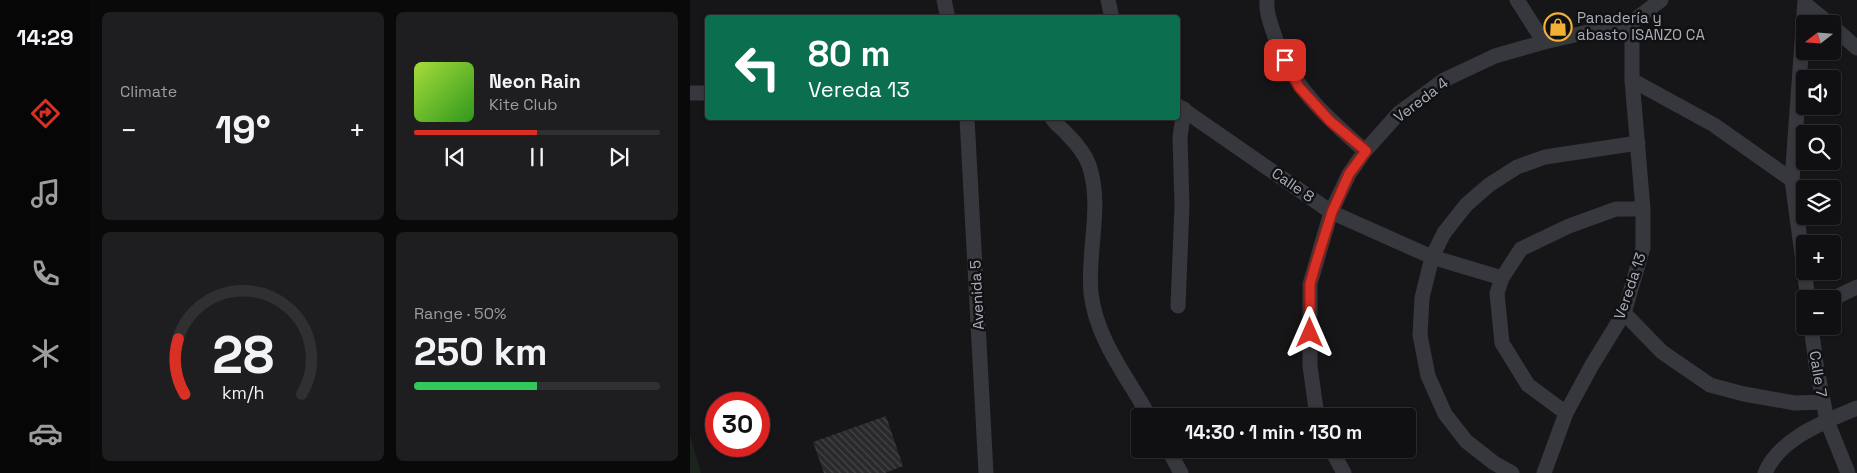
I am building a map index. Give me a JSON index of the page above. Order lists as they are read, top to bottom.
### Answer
{
  "streets": {
    "street": [
      "Vereda 4",
      "Calle 8",
      "Vereda 13",
      "Avenida 5",
      "Calle 7"
    ]
  },
  "crossings": [
    ["Vereda 4", "Calle 8"],
    ["Vereda 4", "Vereda 13"]
  ],
  "places": {
    "shop": ["Panadería y abasto ISANZO CA"]
  },
  "north": "left",
  "page": {
    "tabs": "14:29",
    "tile": [
      "Climate",
      ["Range · 50%", "250 km"]
    ],
    "map_buttons": ["+", "−"],
    "turn": ["80 m", "Vereda 13"],
    "song": ["Neon Rain", "Kite Club"],
    "heat": ["−", "19°", "+"],
    "limit": "30",
    "trip": "14:30 · 1 min · 130 m",
    "gauge": ["28", "km/h"]
  }
}
